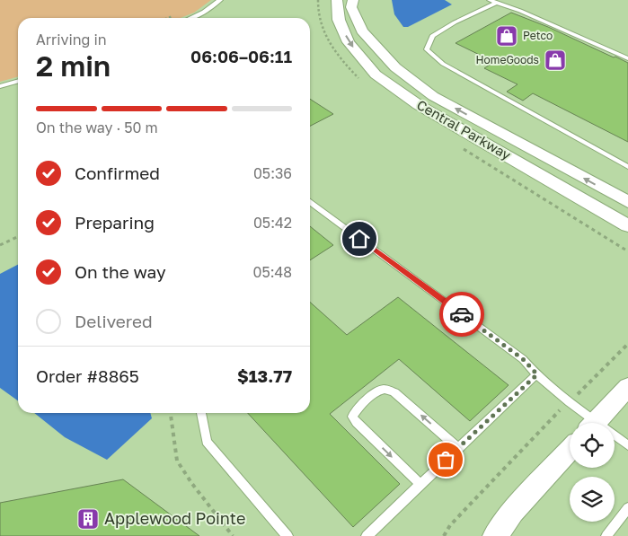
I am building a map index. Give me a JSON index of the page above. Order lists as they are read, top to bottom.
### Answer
{
  "streets": {
    "street": ["Central Parkway"]
  },
  "places": {
    "shop": ["Petco", "HomeGoods"],
    "building": ["Applewood Pointe"]
  },
  "page": {
    "heading": ["2 min", "Arriving in", "06:06–06:11"],
    "panel": ["Order #8865", "$13.77"],
    "bar": "On the way · 50 m",
    "list": [
      ["Confirmed", "05:36"],
      ["Preparing", "05:42"],
      ["On the way", "05:48"],
      "Delivered"
    ]
  }
}
